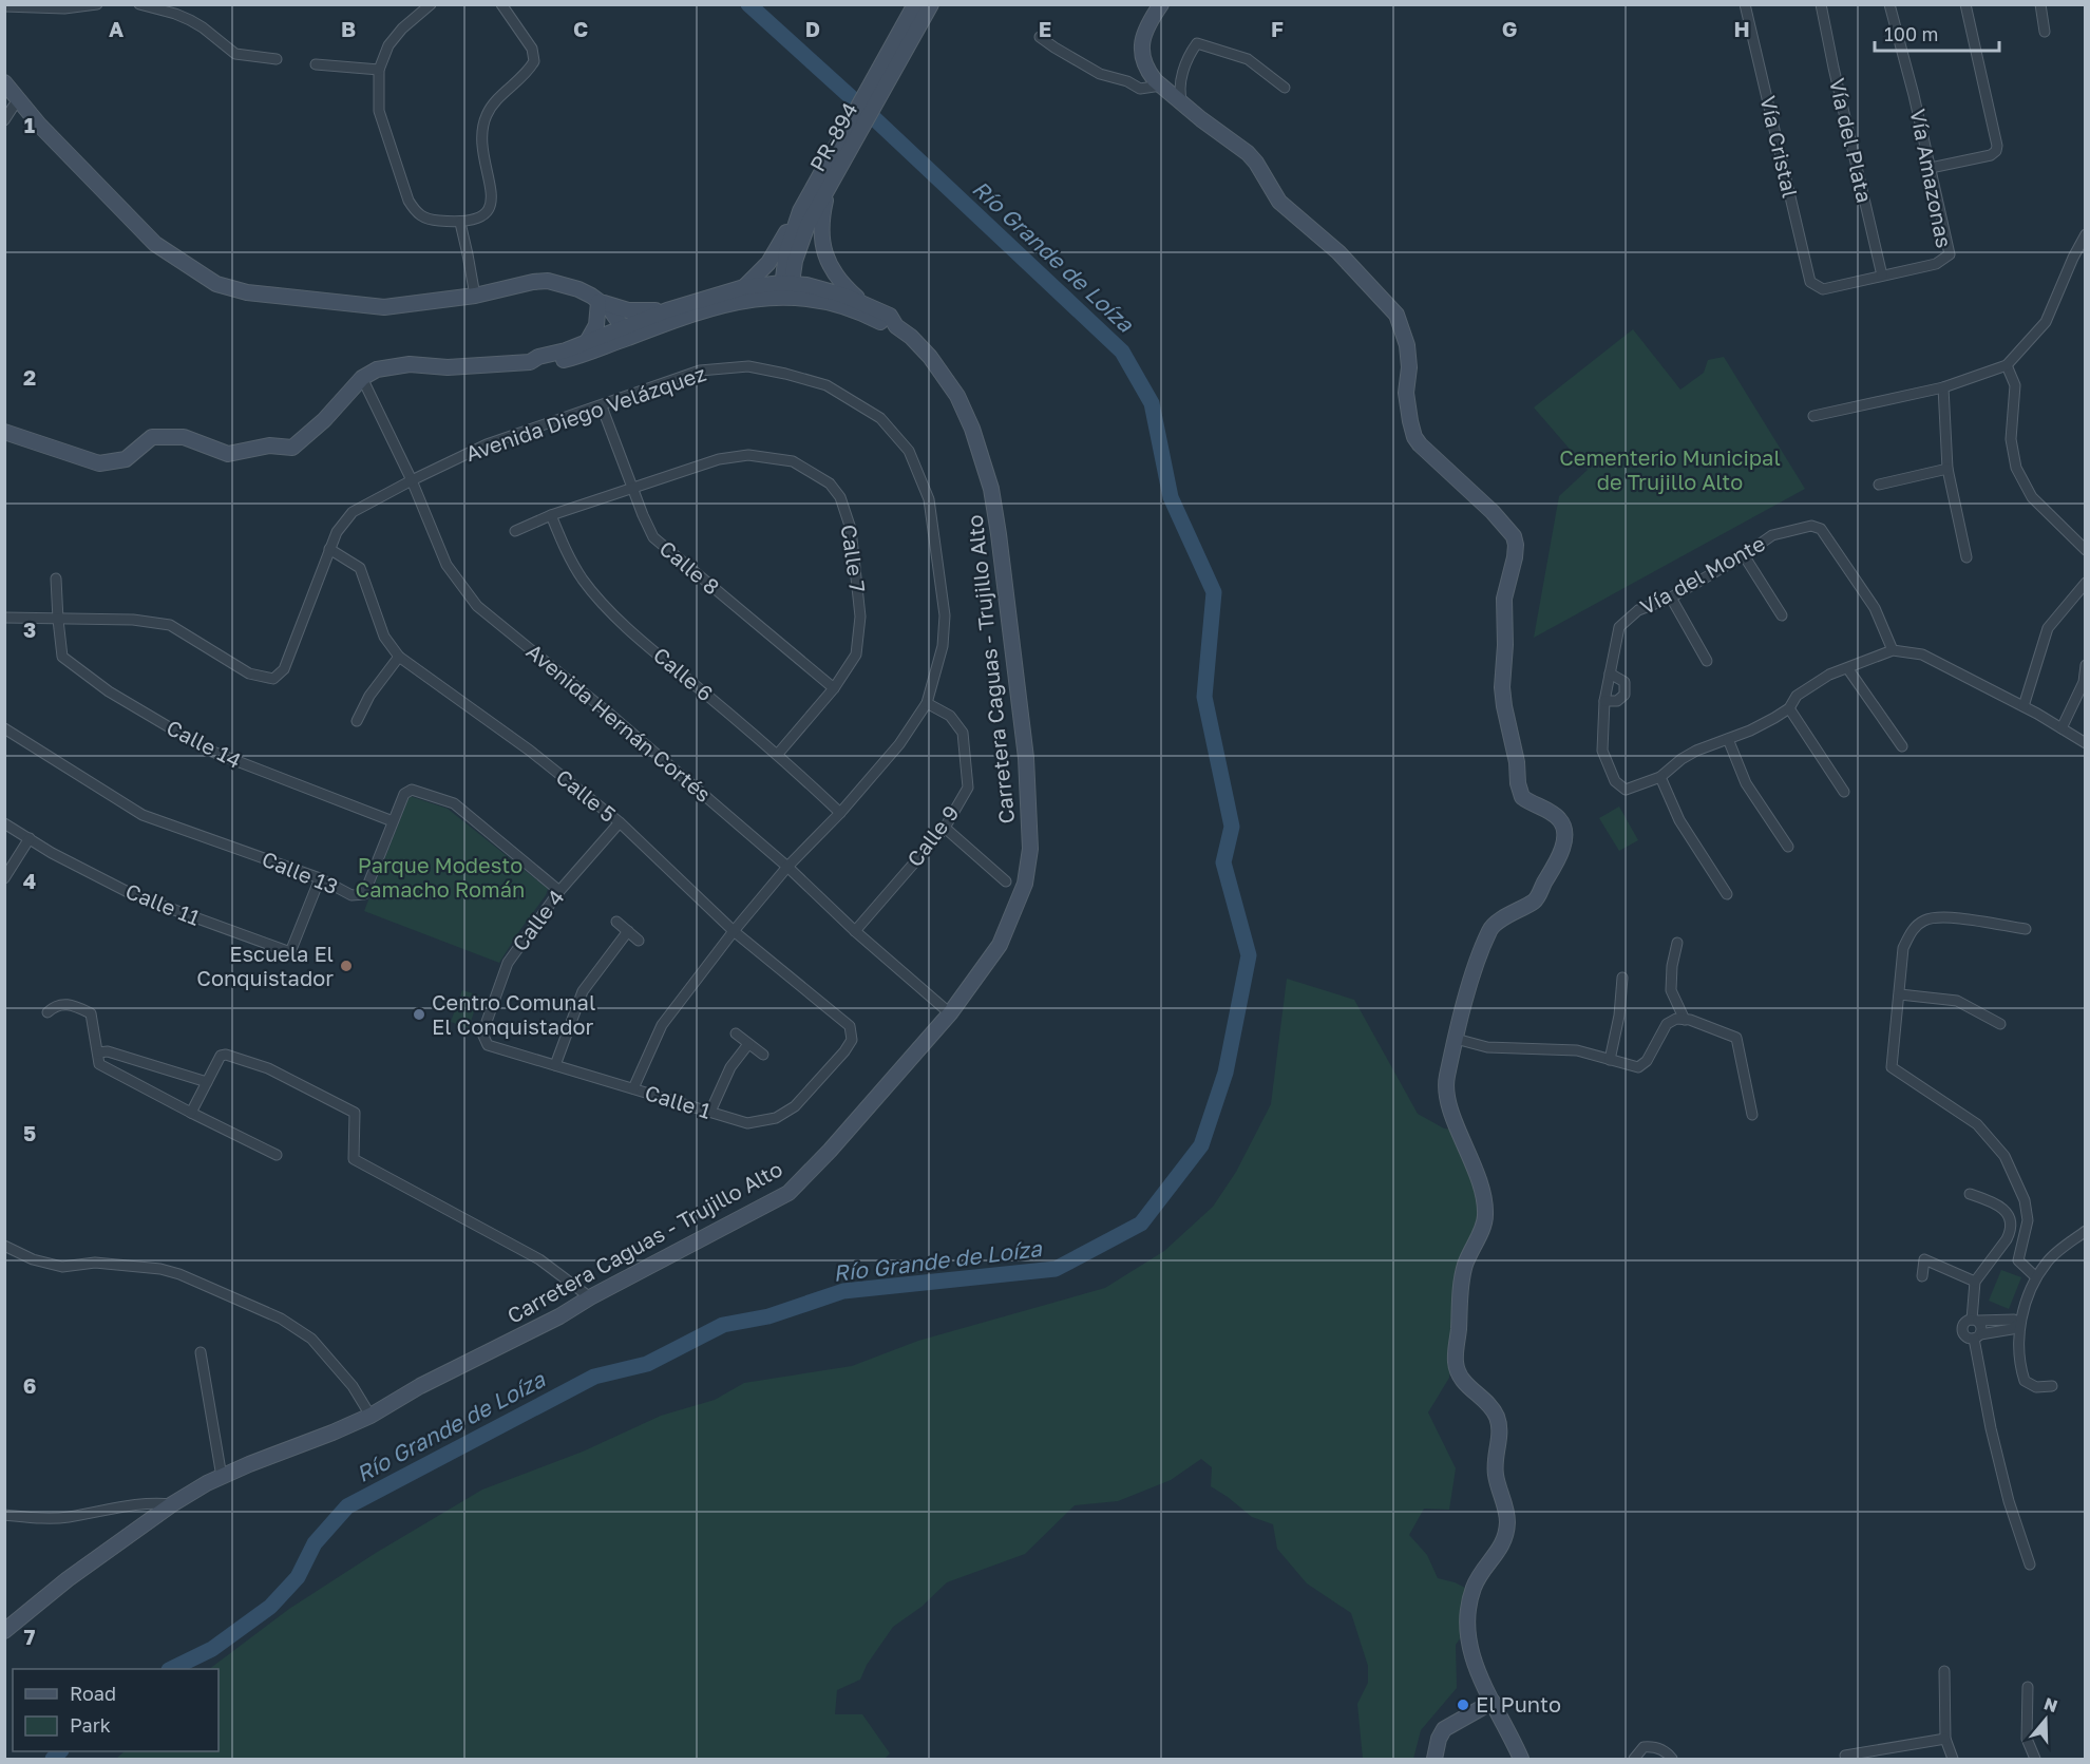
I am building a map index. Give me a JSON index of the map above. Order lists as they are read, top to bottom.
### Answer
{
  "streets": {
    "street": [
      "PR-894",
      "Vía del Plata",
      "Vía Cristal",
      "Vía Amazonas",
      "Avenida Diego Velázquez",
      "Calle 7",
      "Calle 8",
      "Vía del Monte",
      "Carretera Caguas - Trujillo Alto",
      "Calle 6",
      "Avenida Hernán Cortés",
      "Calle 14",
      "Calle 5",
      "Calle 9",
      "Calle 13",
      "Calle 11",
      "Calle 4",
      "Calle 1"
    ]
  },
  "crossings": [
    ["PR-894", "Carretera Caguas - Trujillo Alto"],
    ["Vía del Plata", "Vía Amazonas"],
    ["Vía Cristal", "Vía Amazonas"],
    ["Avenida Diego Velázquez", "Calle 8"],
    ["Avenida Diego Velázquez", "Calle 6"],
    ["Avenida Diego Velázquez", "Avenida Hernán Cortés"],
    ["Avenida Diego Velázquez", "Calle 14"],
    ["Avenida Diego Velázquez", "Calle 5"],
    ["Avenida Diego Velázquez", "Calle 9"],
    ["Avenida Diego Velázquez", "Calle 1"],
    ["Calle 7", "Calle 8"],
    ["Calle 7", "Calle 6"],
    ["Carretera Caguas - Trujillo Alto", "Avenida Hernán Cortés"],
    ["Avenida Hernán Cortés", "Calle 9"],
    ["Calle 14", "Calle 13"],
    ["Calle 5", "Calle 4"],
    ["Calle 5", "Calle 1"],
    ["Calle 13", "Calle 11"],
    ["Calle 13", "Calle 4"],
    ["Calle 4", "Calle 1"]
  ],
  "water": ["Río Grande de Loíza"],
  "parks": ["Cementerio Municipal de Trujillo Alto", "Parque Modesto Camacho Román"],
  "places": ["Escuela El Conquistador", "Centro Comunal El Conquistador", "El Punto"],
  "legend": ["Road", "Park"],
  "scale_bar": "100 m",
  "north": "top",
  "grid": {
    "columns": [
      "A",
      "B",
      "C",
      "D",
      "E",
      "F",
      "G",
      "H"
    ],
    "rows": [
      "1",
      "2",
      "3",
      "4",
      "5",
      "6",
      "7"
    ]
  }
}
